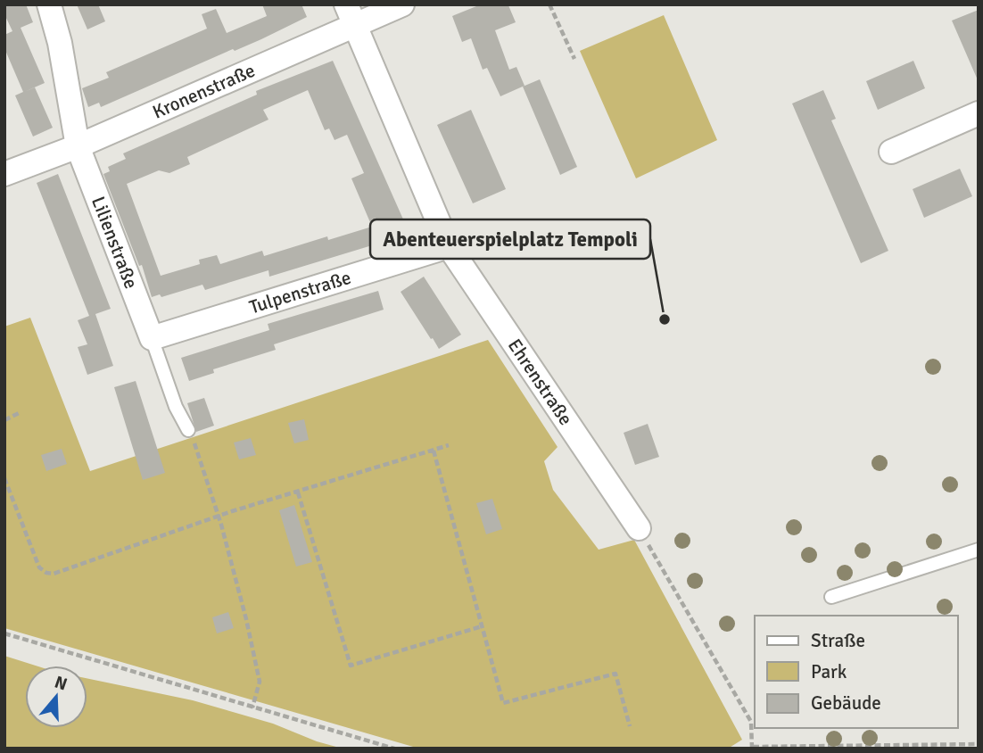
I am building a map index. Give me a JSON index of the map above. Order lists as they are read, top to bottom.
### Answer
{
  "streets": {
    "street": [
      "Kronenstraße",
      "Lilienstraße",
      "Tulpenstraße",
      "Ehrenstraße"
    ]
  },
  "crossings": [
    ["Kronenstraße", "Lilienstraße"],
    ["Kronenstraße", "Ehrenstraße"],
    ["Lilienstraße", "Tulpenstraße"],
    ["Tulpenstraße", "Ehrenstraße"]
  ],
  "places": ["Abenteuerspielplatz Tempoli"],
  "legend": ["Straße", "Park", "Gebäude"],
  "north": "top"
}
